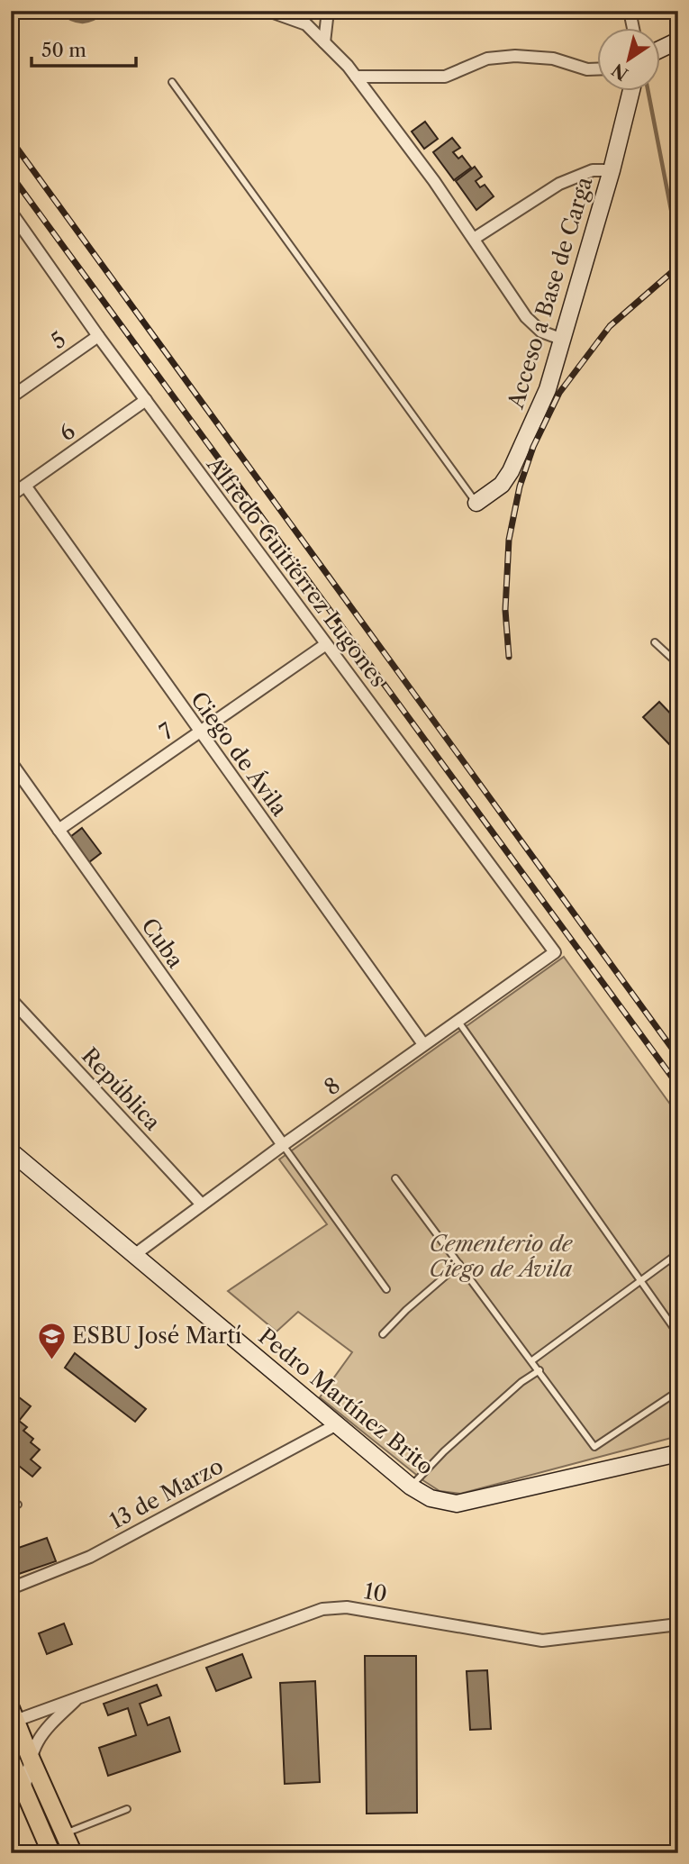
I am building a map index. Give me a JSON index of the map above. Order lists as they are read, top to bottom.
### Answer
{
  "streets": {
    "street": [
      "Acceso a Base de Carga",
      "5",
      "6",
      "Alfredo Guitiérrez Lugones",
      "7",
      "Ciego de Ávila",
      "Cuba",
      "8",
      "República",
      "Pedro Martínez Brito",
      "13 de Marzo",
      "10"
    ]
  },
  "crossings": [
    ["5", "Alfredo Guitiérrez Lugones"],
    ["6", "Alfredo Guitiérrez Lugones"],
    ["6", "Ciego de Ávila"],
    ["Alfredo Guitiérrez Lugones", "7"],
    ["Alfredo Guitiérrez Lugones", "8"],
    ["7", "Ciego de Ávila"],
    ["7", "Cuba"],
    ["Ciego de Ávila", "8"],
    ["Cuba", "8"],
    ["8", "República"],
    ["8", "Pedro Martínez Brito"],
    ["Pedro Martínez Brito", "13 de Marzo"]
  ],
  "parks": ["Cementerio de Ciego de Ávila"],
  "places": {
    "school or university": ["ESBU José Martí"]
  },
  "scale_bar": "50 m",
  "north": "bottom left"
}
